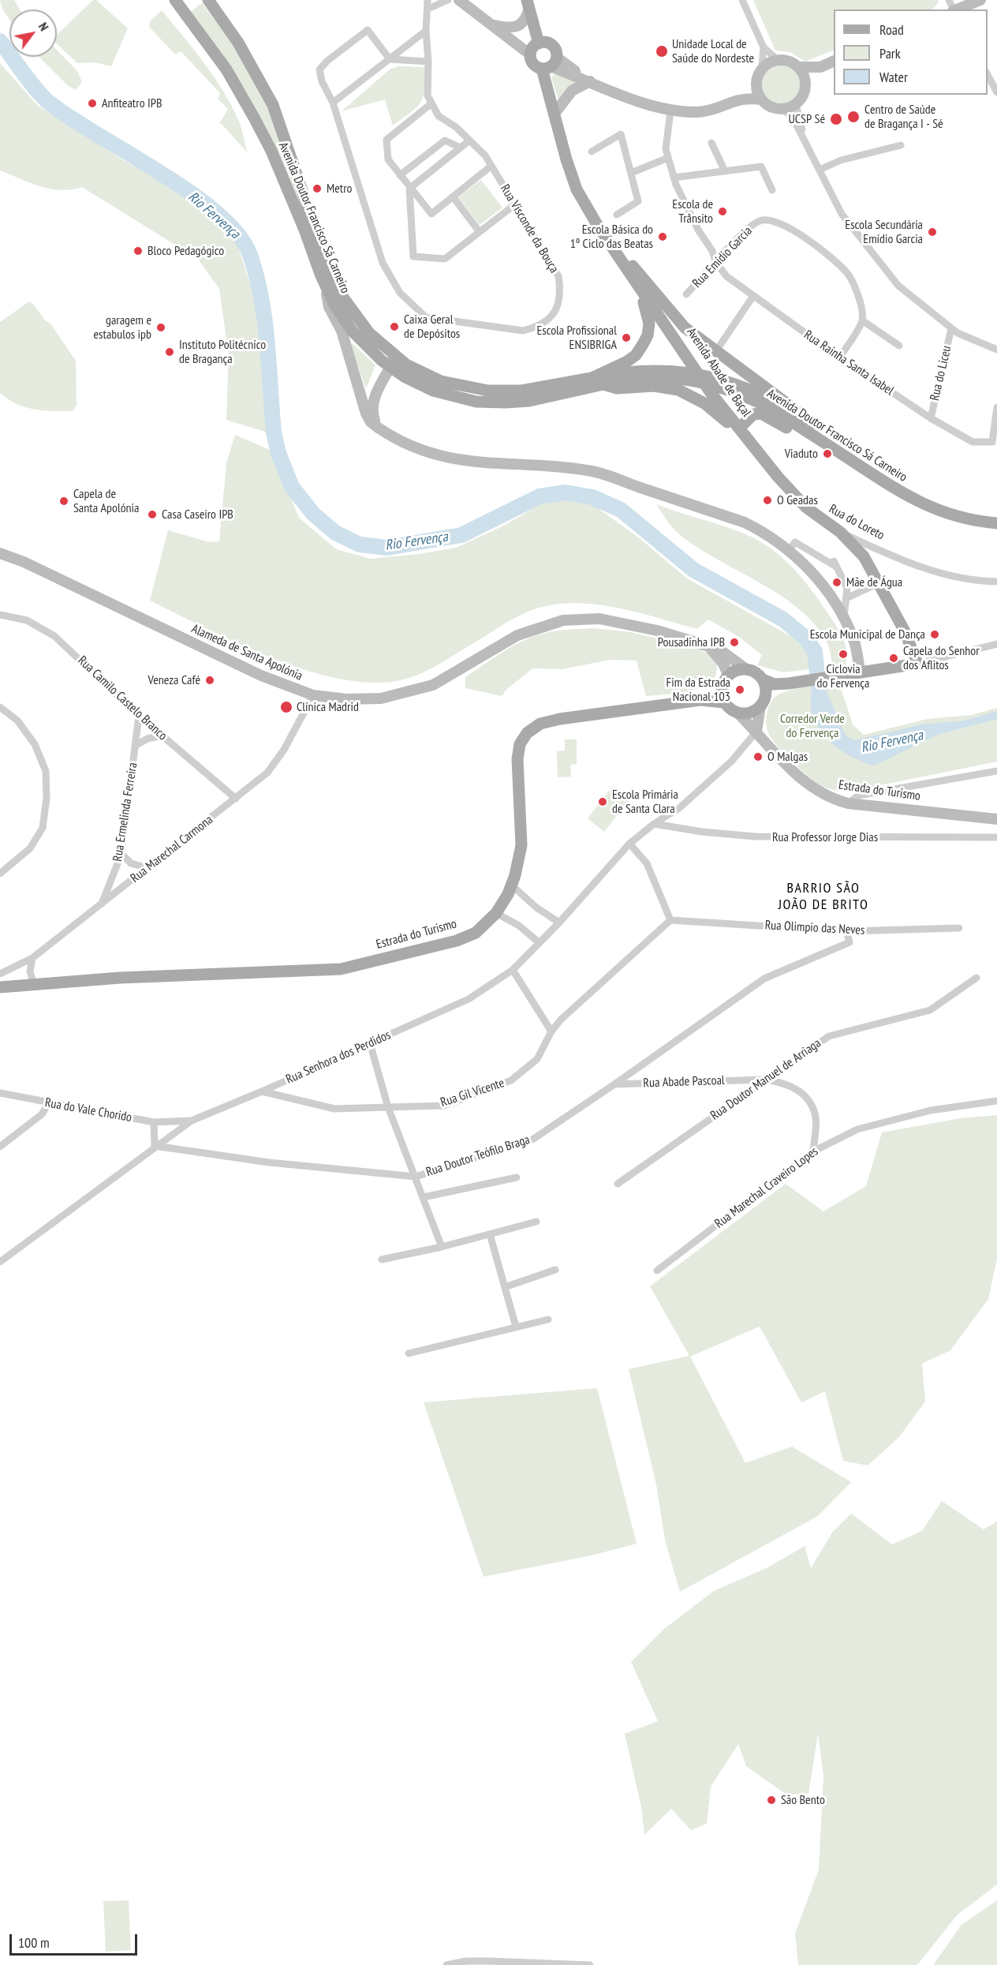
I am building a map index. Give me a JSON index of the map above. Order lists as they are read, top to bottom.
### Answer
{
  "streets": {
    "main road": [
      "Avenida Doutor Francisco Sá Carneiro",
      "Avenida Abade de Baçal",
      "Rua do Loreto",
      "Estrada do Turismo"
    ],
    "street": [
      "Rua Visconde da Bouça",
      "Rua Emídio Garcia",
      "Rua Rainha Santa Isabel",
      "Rua do Liceu",
      "Alameda de Santa Apolónia",
      "Rua Camilo Castelo Branco",
      "Rua Ermelinda Ferreira",
      "Rua Professor Jorge Dias",
      "Rua Marechal Carmona",
      "Rua Olimpio das Neves",
      "Rua Senhora dos Perdidos",
      "Rua Doutor Manuel de Arriaga",
      "Rua Abade Pascoal",
      "Rua Gil Vicente",
      "Rua do Vale Chorido",
      "Rua Doutor Teófilo Braga",
      "Rua Marechal Craveiro Lopes"
    ]
  },
  "crossings": [
    ["Rua Emídio Garcia", "Rua Rainha Santa Isabel"],
    ["Rua Rainha Santa Isabel", "Rua do Liceu"],
    ["Avenida Abade de Baçal", "Rua do Loreto"],
    ["Alameda de Santa Apolónia", "Estrada do Turismo"],
    ["Alameda de Santa Apolónia", "Rua Marechal Carmona"],
    ["Rua Camilo Castelo Branco", "Rua Ermelinda Ferreira"],
    ["Rua Camilo Castelo Branco", "Rua Marechal Carmona"],
    ["Estrada do Turismo", "Rua Senhora dos Perdidos"],
    ["Rua Ermelinda Ferreira", "Rua Marechal Carmona"],
    ["Rua Professor Jorge Dias", "Rua Senhora dos Perdidos"],
    ["Rua Olimpio das Neves", "Rua Gil Vicente"],
    ["Rua Olimpio das Neves", "Rua Doutor Teófilo Braga"],
    ["Rua Senhora dos Perdidos", "Rua Gil Vicente"],
    ["Rua Senhora dos Perdidos", "Rua do Vale Chorido"],
    ["Rua Senhora dos Perdidos", "Rua Doutor Teófilo Braga"],
    ["Rua Doutor Manuel de Arriaga", "Rua Abade Pascoal"],
    ["Rua Abade Pascoal", "Rua Doutor Teófilo Braga"],
    ["Rua Abade Pascoal", "Rua Marechal Craveiro Lopes"]
  ],
  "districts": ["BARRIO SÃO JOÃO DE BRITO"],
  "water": ["Rio Fervença"],
  "parks": ["Corredor Verde do Fervença"],
  "places": [
    "Unidade Local de Saúde do Nordeste",
    "Anfiteatro IPB",
    "Centro de Saúde de Bragança I - Sé",
    "UCSP Sé",
    "Metro",
    "Escola de Trânsito",
    "Escola Secundária Emídio Garcia",
    "Escola Básica do 1º Ciclo das Beatas",
    "Bloco Pedagógico",
    "Caixa Geral de Depósitos",
    "garagem e estabulos ipb",
    "Escola Profissional ENSIBRIGA",
    "Instituto Politécnico de Bragança",
    "Viaduto",
    "O Geadas",
    "Capela de Santa Apolónia",
    "Casa Caseiro IPB",
    "Mãe de Água",
    "Escola Municipal de Dança",
    "Pousadinha IPB",
    "Ciclovia do Fervença",
    "Capela do Senhor dos Aflitos",
    "Veneza Café",
    "Fim da Estrada Nacional 103",
    "Clínica Madrid",
    "O Malgas",
    "Escola Primária de Santa Clara",
    "São Bento"
  ],
  "legend": ["Road", "Park", "Water"],
  "scale_bar": "100 m",
  "north": "top right"
}
